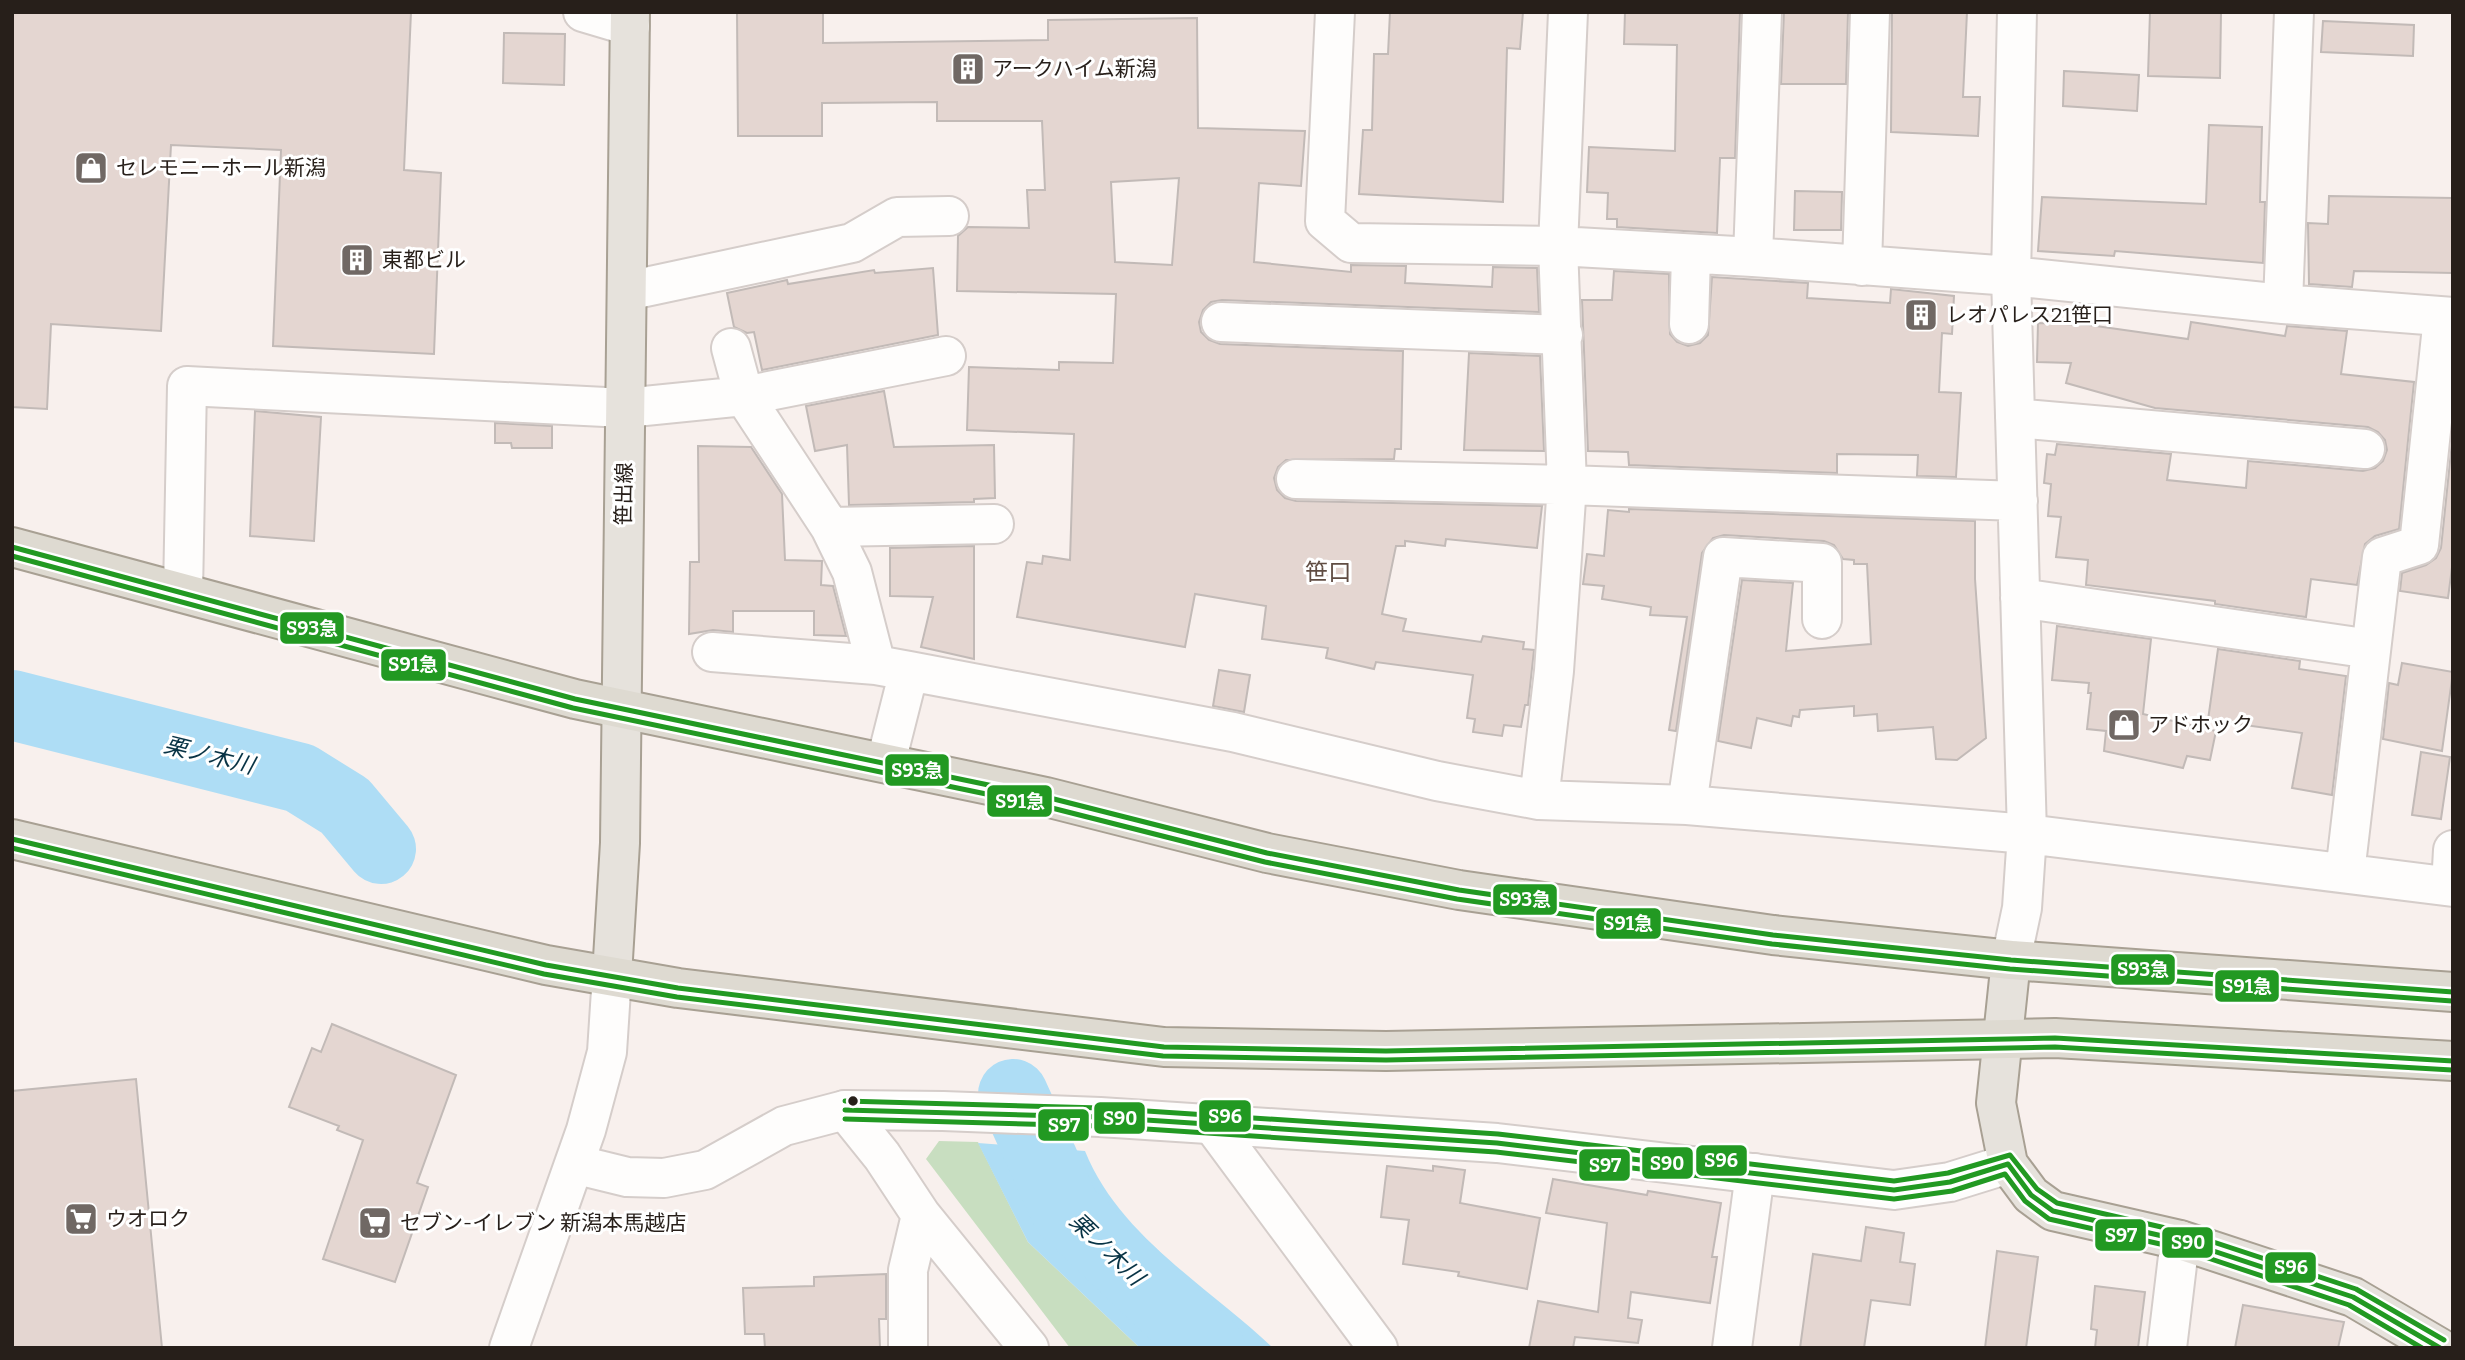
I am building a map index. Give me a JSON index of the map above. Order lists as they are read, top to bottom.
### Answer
{
  "streets": {
    "main road": ["笹出線"]
  },
  "districts": ["笹口"],
  "water": ["栗ノ木川"],
  "places": {
    "building": ["アークハイム新潟", "東都ビル", "レオパレス21笹口"],
    "shop": ["セレモニーホール新潟", "アドホック"],
    "supermarket": ["ウオロク", "セブン‐イレブン 新潟本馬越店"]
  },
  "lines": [
    "transit line S93急",
    "transit line S91急",
    "transit line S96",
    "transit line S90",
    "transit line S97"
  ]
}
